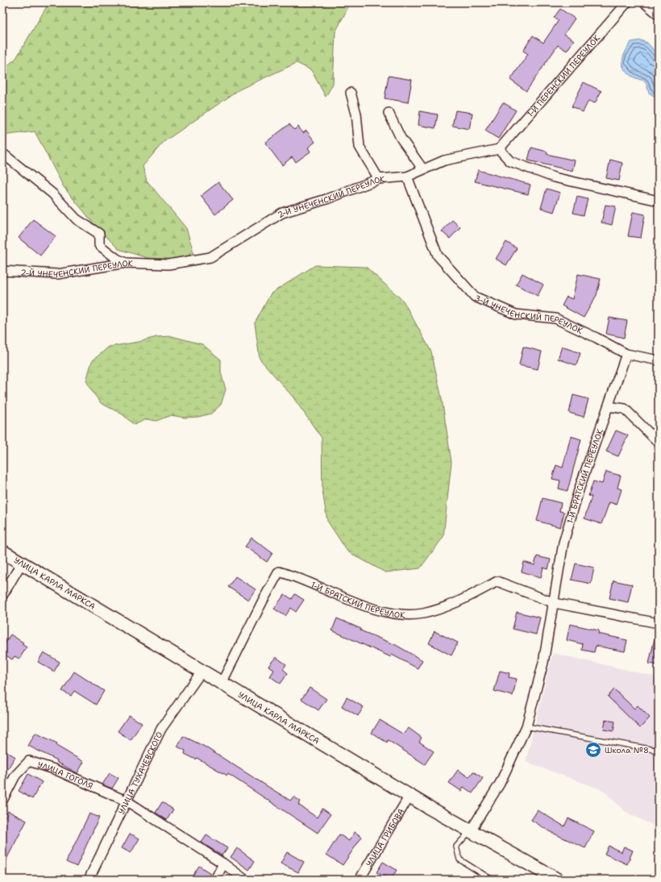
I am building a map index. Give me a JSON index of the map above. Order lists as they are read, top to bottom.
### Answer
{
  "streets": {
    "main road": ["УЛИЦА КАРЛА МАРКСА"],
    "street": [
      "1-Й ПЕРЕНСКИЙ ПЕРЕУЛОК",
      "2-Й УНЕЧЕНСКИЙ ПЕРЕУЛОК",
      "3-Й УНЕЧЕНСКИЙ ПЕРЕУЛОК",
      "1-Й БРАТСКИЙ ПЕРЕУЛОК",
      "УЛИЦА ТУХАЧЕВСКОГО",
      "УЛИЦА ГОГОЛЯ",
      "УЛИЦА ГРИБОВА"
    ]
  },
  "crossings": [
    ["1-Й ПЕРЕНСКИЙ ПЕРЕУЛОК", "2-Й УНЕЧЕНСКИЙ ПЕРЕУЛОК"],
    ["2-Й УНЕЧЕНСКИЙ ПЕРЕУЛОК", "3-Й УНЕЧЕНСКИЙ ПЕРЕУЛОК"],
    ["3-Й УНЕЧЕНСКИЙ ПЕРЕУЛОК", "1-Й БРАТСКИЙ ПЕРЕУЛОК"],
    ["1-Й БРАТСКИЙ ПЕРЕУЛОК", "УЛИЦА КАРЛА МАРКСА"],
    ["УЛИЦА КАРЛА МАРКСА", "УЛИЦА ТУХАЧЕВСКОГО"],
    ["УЛИЦА КАРЛА МАРКСА", "УЛИЦА ГРИБОВА"],
    ["УЛИЦА ТУХАЧЕВСКОГО", "УЛИЦА ГОГОЛЯ"]
  ],
  "places": {
    "school or university": ["Школа №8"]
  }
}
